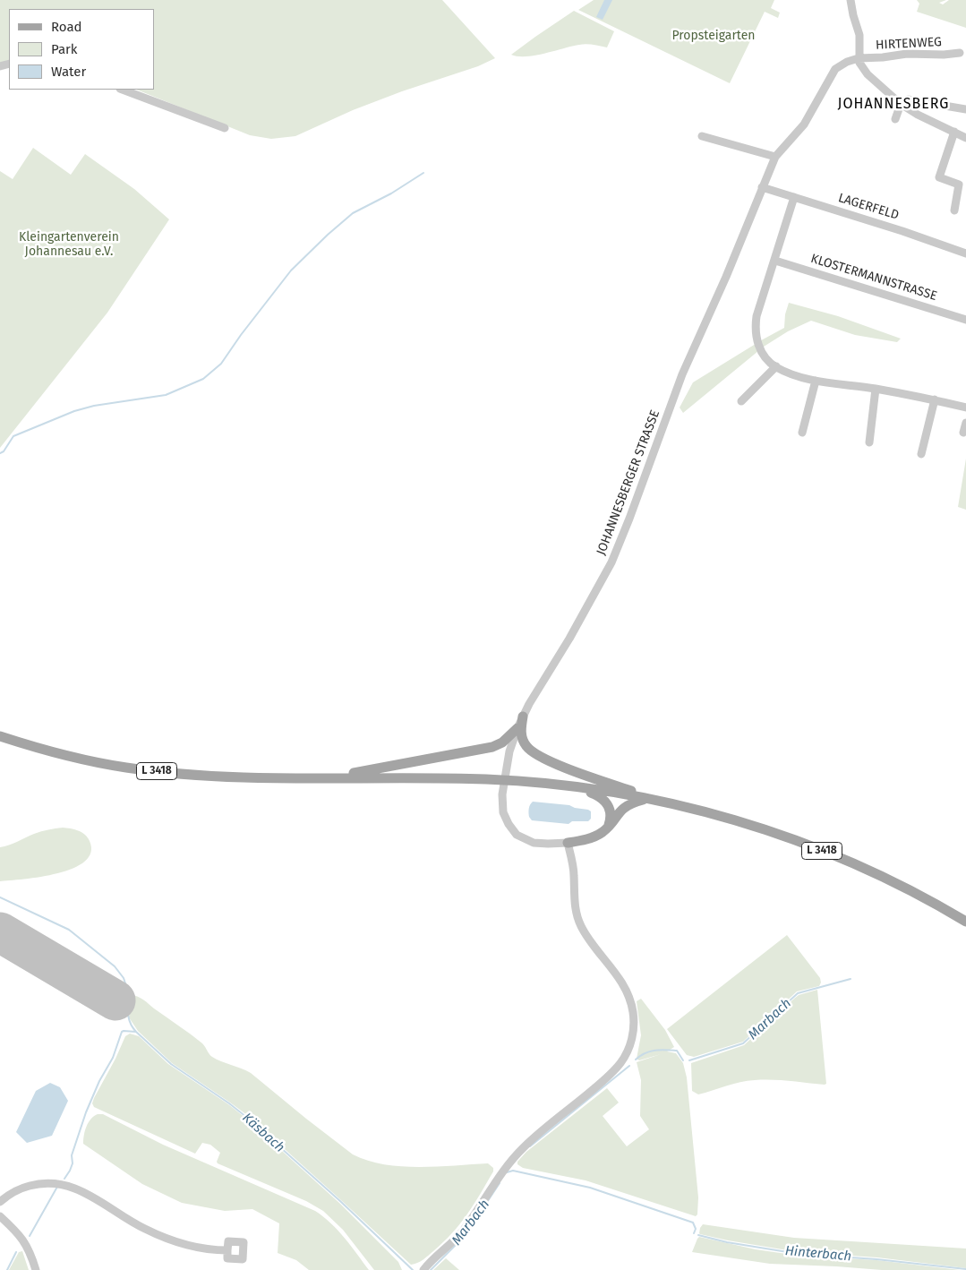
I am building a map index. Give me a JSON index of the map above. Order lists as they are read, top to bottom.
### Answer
{
  "streets": {
    "main road": ["L 3418"],
    "street": [
      "HIRTENWEG",
      "LAGERFELD",
      "KLOSTERMANNSTRASSE",
      "JOHANNESBERGER STRASSE"
    ]
  },
  "crossings": [
    ["HIRTENWEG", "JOHANNESBERGER STRASSE"],
    ["LAGERFELD", "JOHANNESBERGER STRASSE"]
  ],
  "districts": ["JOHANNESBERG"],
  "water": ["Marbach", "Käsbach", "Hinterbach"],
  "parks": ["Propsteigarten", "Kleingartenverein Johannesau e.V."],
  "legend": ["Road", "Park", "Water"]
}
